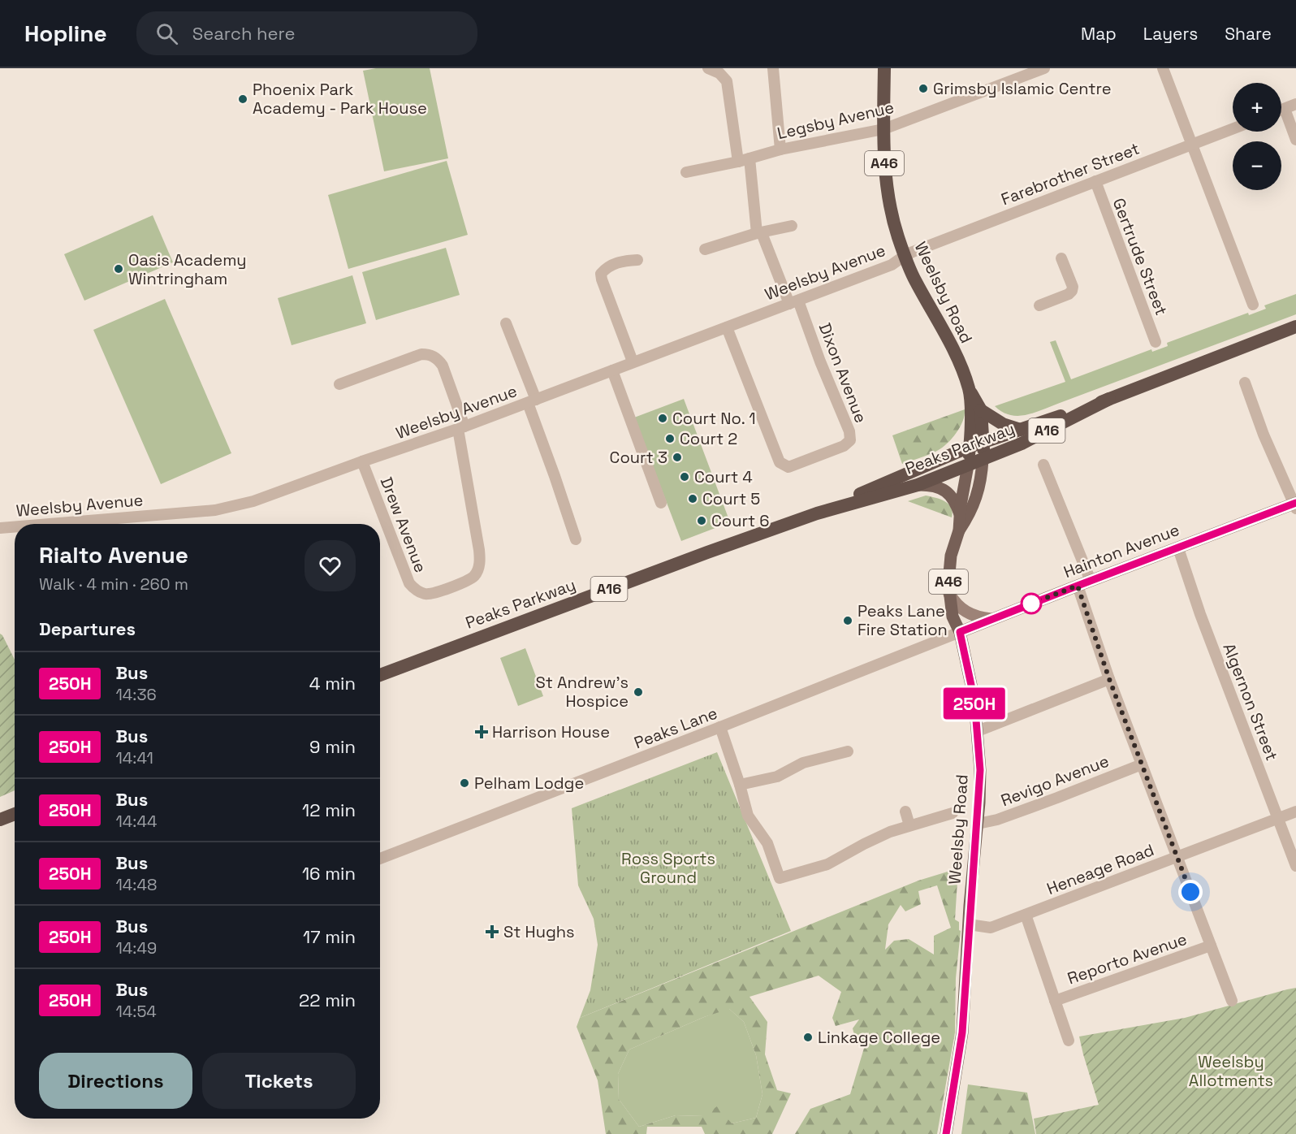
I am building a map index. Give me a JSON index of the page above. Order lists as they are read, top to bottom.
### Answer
{
  "streets": {
    "highway": [
      "A46",
      "Weelsby Road",
      "A16",
      "Peaks Parkway"
    ],
    "main road": ["Hainton Avenue"],
    "street": [
      "Legsby Avenue",
      "Farebrother Street",
      "Gertrude Street",
      "Weelsby Avenue",
      "Dixon Avenue",
      "Drew Avenue",
      "Algernon Street",
      "Peaks Lane",
      "Revigo Avenue",
      "Heneage Road",
      "Reporto Avenue"
    ]
  },
  "crossings": [
    ["Legsby Avenue", "Weelsby Road"],
    ["A46", "Weelsby Road"],
    ["A46", "Peaks Parkway"],
    ["Farebrother Street", "Gertrude Street"],
    ["Farebrother Street", "Weelsby Avenue"],
    ["Farebrother Street", "Weelsby Road"],
    ["Weelsby Avenue", "Weelsby Road"],
    ["Weelsby Avenue", "Dixon Avenue"],
    ["Weelsby Avenue", "Drew Avenue"],
    ["Weelsby Road", "A16"],
    ["Weelsby Road", "Peaks Parkway"],
    ["Weelsby Road", "Hainton Avenue"],
    ["Weelsby Road", "Peaks Lane"],
    ["Weelsby Road", "Revigo Avenue"],
    ["Weelsby Road", "Heneage Road"],
    ["A16", "Peaks Parkway"],
    ["Hainton Avenue", "Algernon Street"],
    ["Hainton Avenue", "Peaks Lane"],
    ["Algernon Street", "Heneage Road"]
  ],
  "parks": ["Ross Sports Ground", "Weelsby Allotments"],
  "places": {
    "other": [
      "Grimsby Islamic Centre",
      "Phoenix Park Academy - Park House",
      "Oasis Academy Wintringham",
      "Court No. 1",
      "Court 2",
      "Court 3",
      "Court 4",
      "Court 5",
      "Court 6",
      "Peaks Lane Fire Station",
      "St Andrew's Hospice",
      "Pelham Lodge",
      "Linkage College"
    ],
    "health": ["Harrison House", "St Hughs"]
  },
  "lines": ["bus line 250H"],
  "page": {
    "header": "Hopline",
    "search": "Search here",
    "nav": ["Map", "Layers", "Share"],
    "on_map": "250H",
    "map_buttons": ["+", "−"],
    "heading": [
      ["Rialto Avenue", "Walk · 4 min · 260 m"],
      "Departures"
    ],
    "list": [
      {
        "mark": "250H",
        "name": "Bus",
        "note": "14:36",
        "value": "4 min"
      },
      {
        "mark": "250H",
        "name": "Bus",
        "note": "14:41",
        "value": "9 min"
      },
      {
        "mark": "250H",
        "name": "Bus",
        "note": "14:44",
        "value": "12 min"
      },
      {
        "mark": "250H",
        "name": "Bus",
        "note": "14:48",
        "value": "16 min"
      },
      {
        "mark": "250H",
        "name": "Bus",
        "note": "14:49",
        "value": "17 min"
      },
      {
        "mark": "250H",
        "name": "Bus",
        "note": "14:54",
        "value": "22 min"
      }
    ],
    "buttons": ["Directions", "Tickets"]
  }
}
